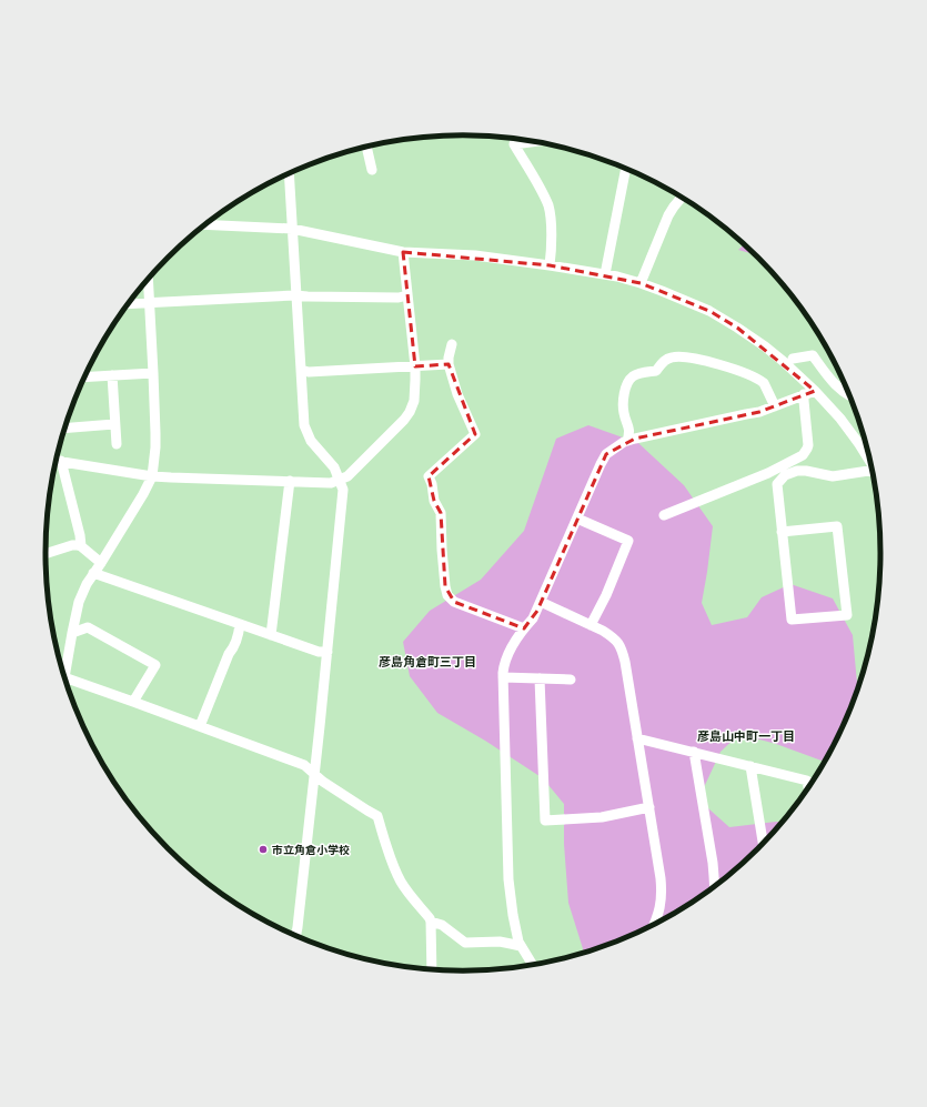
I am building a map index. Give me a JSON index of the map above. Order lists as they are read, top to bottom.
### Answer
{
  "districts": ["彦島角倉町三丁目", "彦島山中町一丁目"],
  "places": ["市立角倉小学校"]
}
